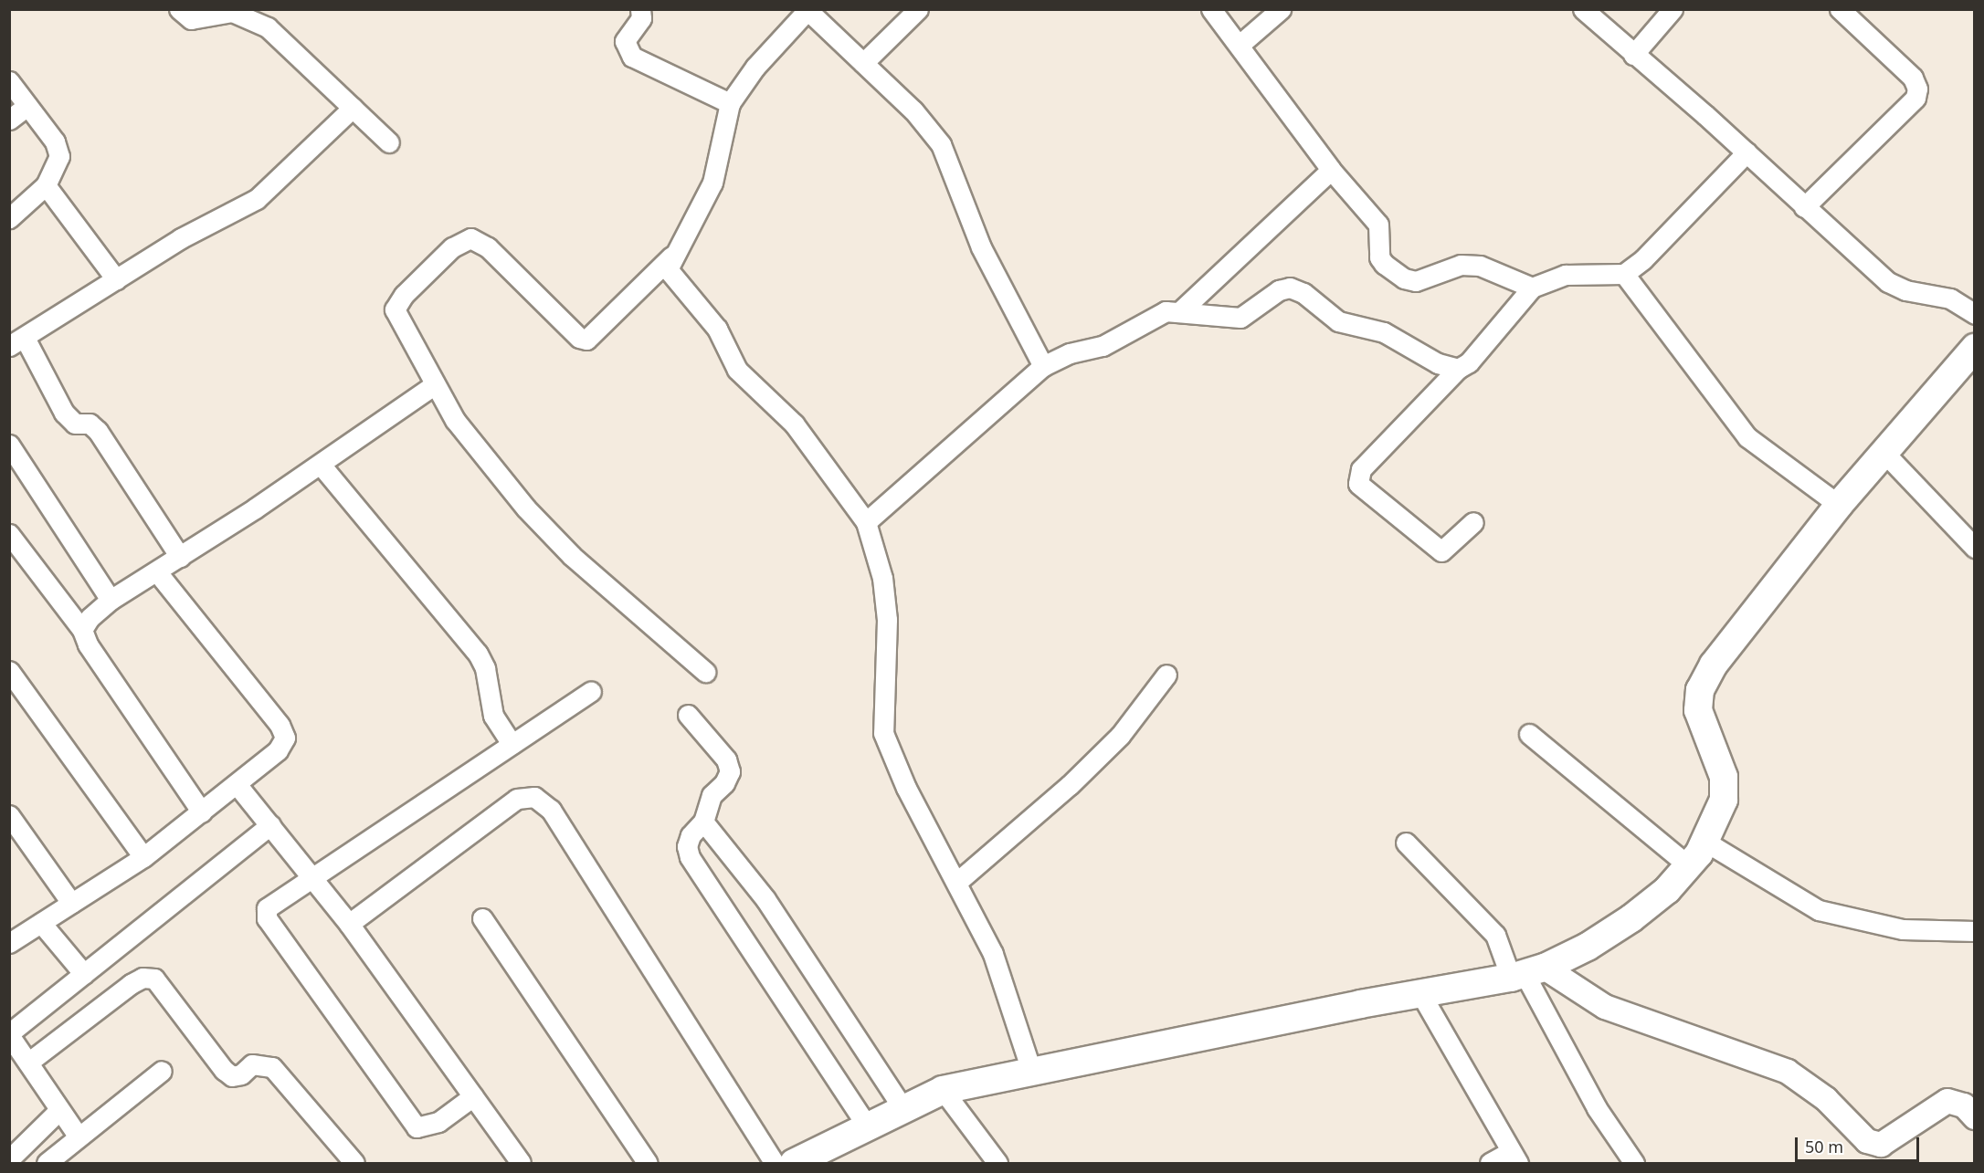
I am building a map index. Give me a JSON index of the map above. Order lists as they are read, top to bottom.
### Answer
{
  "scale_bar": "50 m"
}
